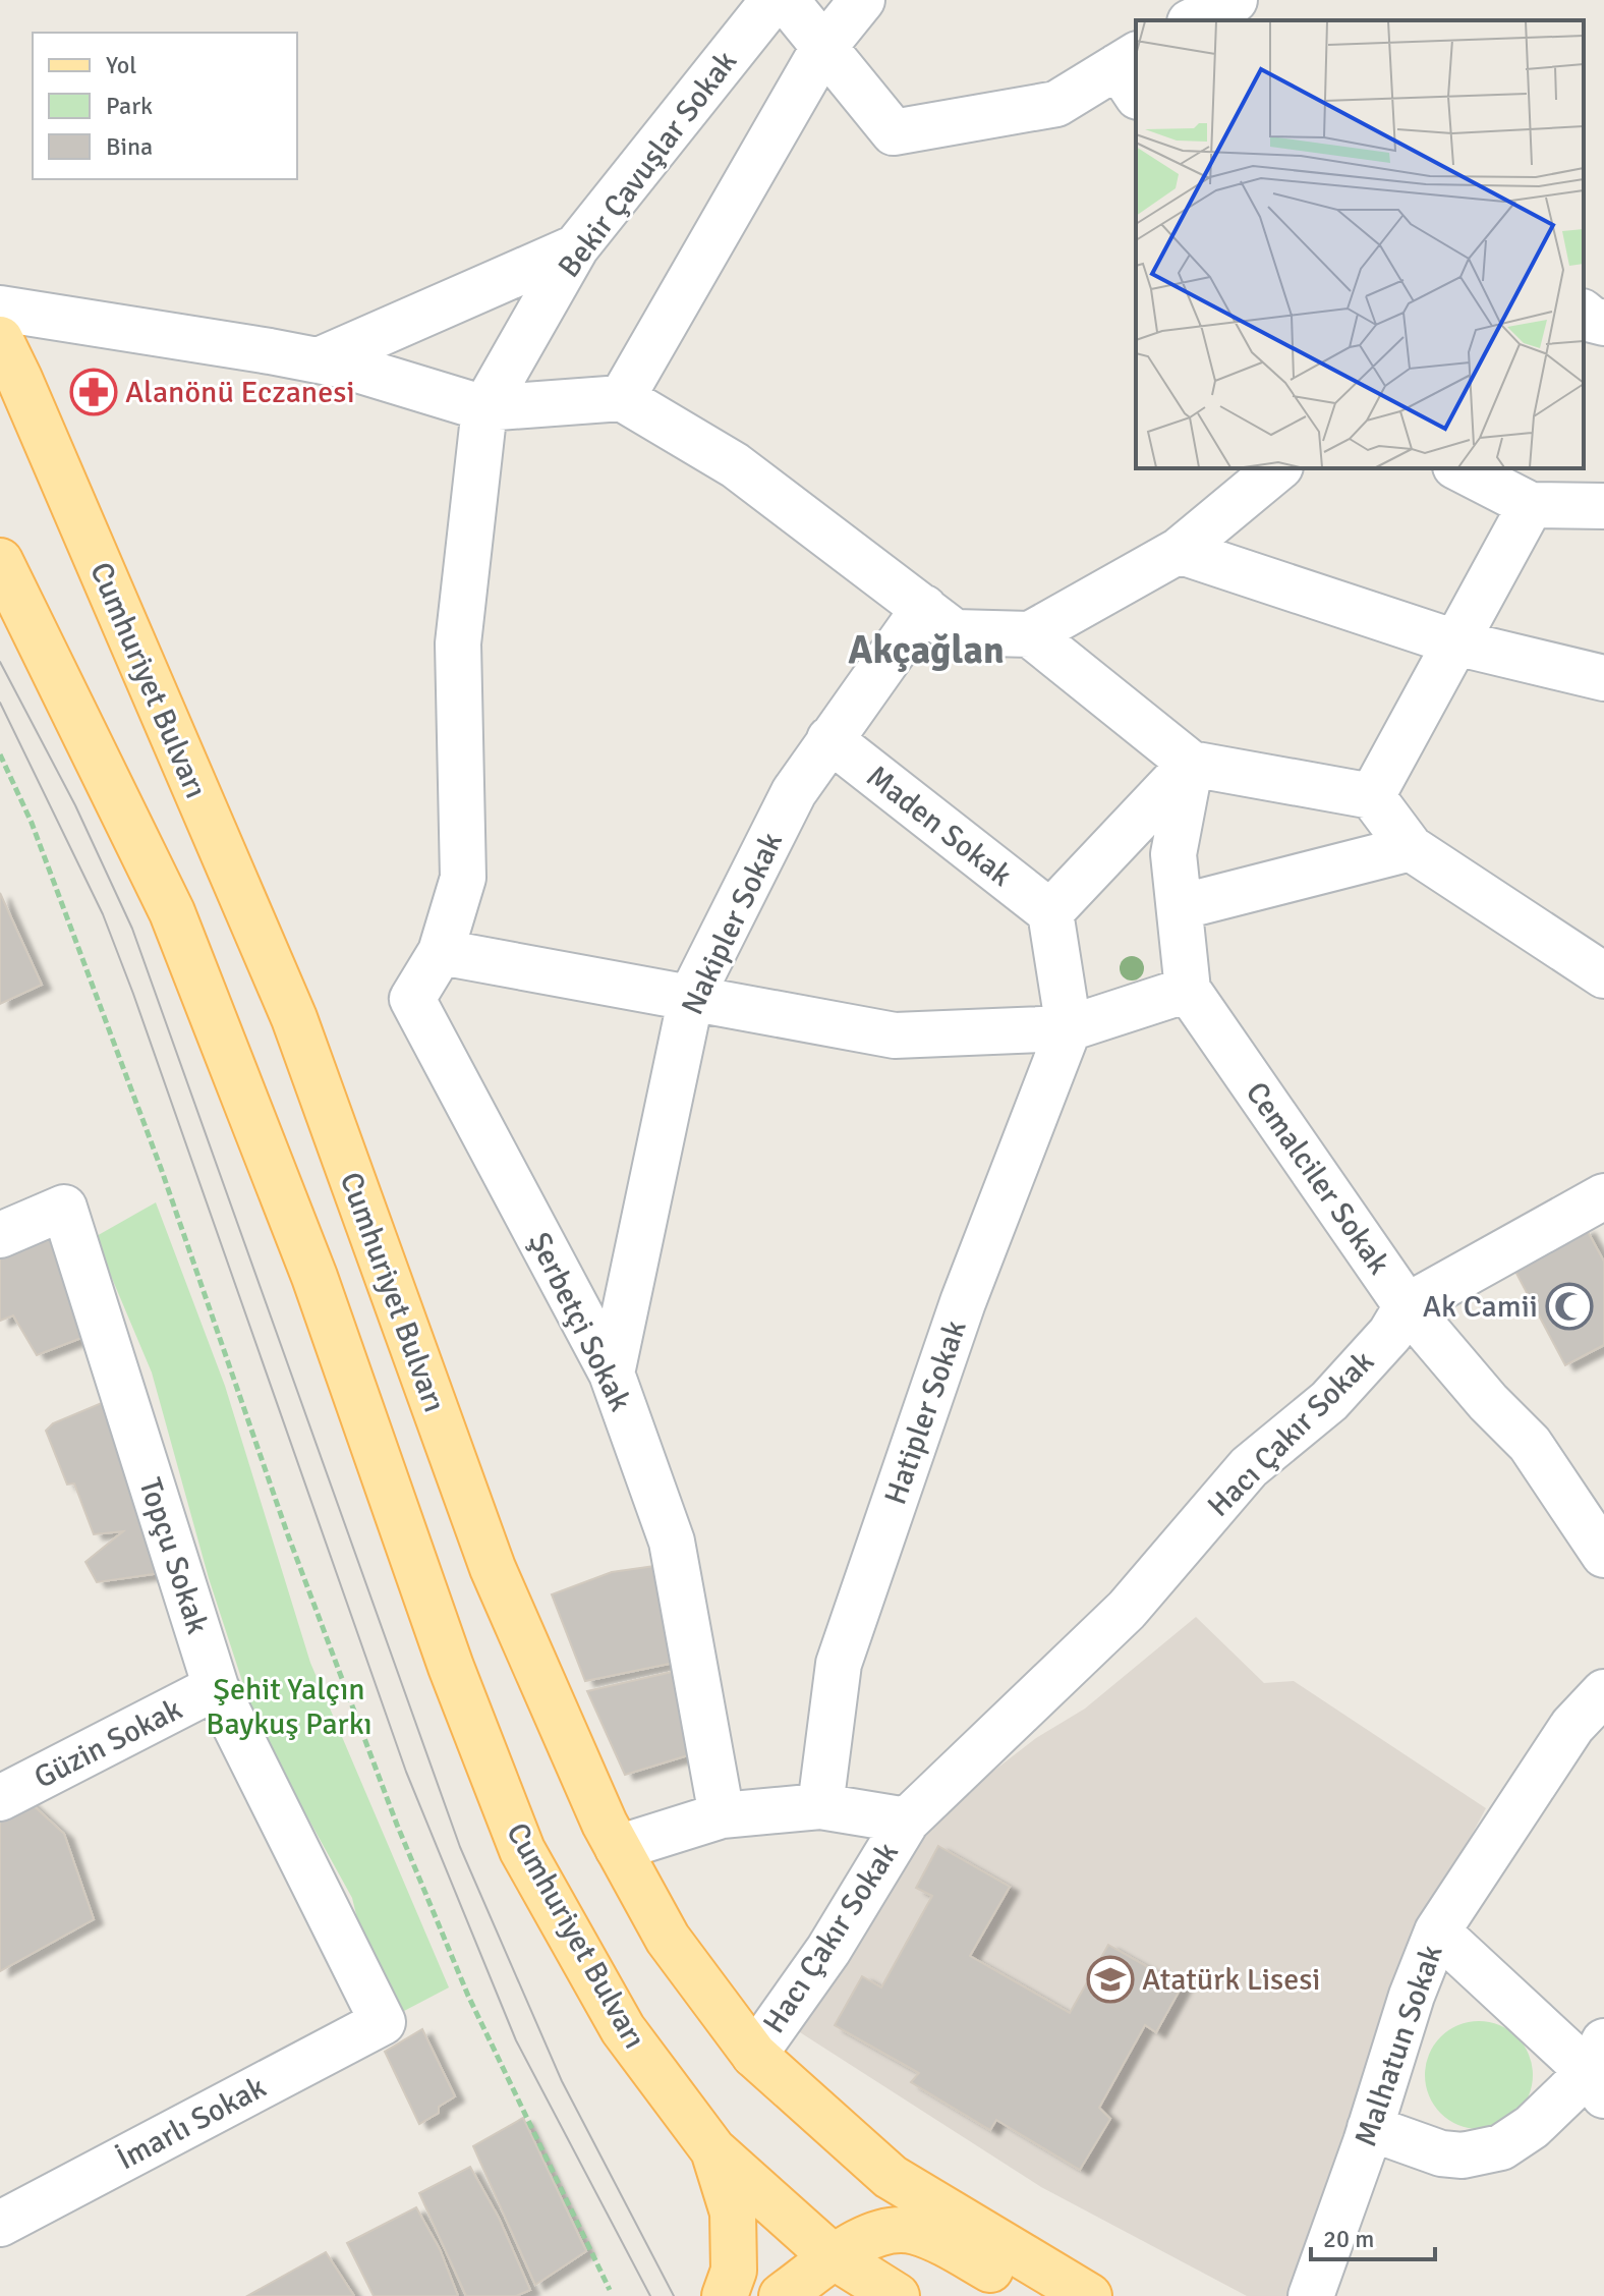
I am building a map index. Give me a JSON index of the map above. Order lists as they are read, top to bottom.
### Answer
{
  "streets": {
    "main road": ["Cumhuriyet Bulvarı"],
    "street": [
      "Bekir Çavuşlar Sokak",
      "Maden Sokak",
      "Nakipler Sokak",
      "Cemalciler Sokak",
      "Şerbetçi Sokak",
      "Hatipler Sokak",
      "Hacı Çakır Sokak",
      "Topçu Sokak",
      "Güzin Sokak",
      "Malhatun Sokak",
      "İmarlı Sokak"
    ]
  },
  "crossings": [
    ["Bekir Çavuşlar Sokak", "Şerbetçi Sokak"],
    ["Cumhuriyet Bulvarı", "Hacı Çakır Sokak"],
    ["Maden Sokak", "Nakipler Sokak"],
    ["Nakipler Sokak", "Şerbetçi Sokak"],
    ["Cemalciler Sokak", "Hacı Çakır Sokak"],
    ["Şerbetçi Sokak", "Hacı Çakır Sokak"],
    ["Hatipler Sokak", "Hacı Çakır Sokak"],
    ["Topçu Sokak", "Güzin Sokak"],
    ["Topçu Sokak", "İmarlı Sokak"]
  ],
  "districts": ["Akçağlan"],
  "parks": ["Şehit Yalçın Baykuş Parkı"],
  "places": {
    "pharmacy": ["Alanönü Eczanesi"],
    "mosque": ["Ak Camii"],
    "school or university": ["Atatürk Lisesi"]
  },
  "legend": ["Yol", "Park", "Bina"],
  "scale_bar": "20 m"
}
